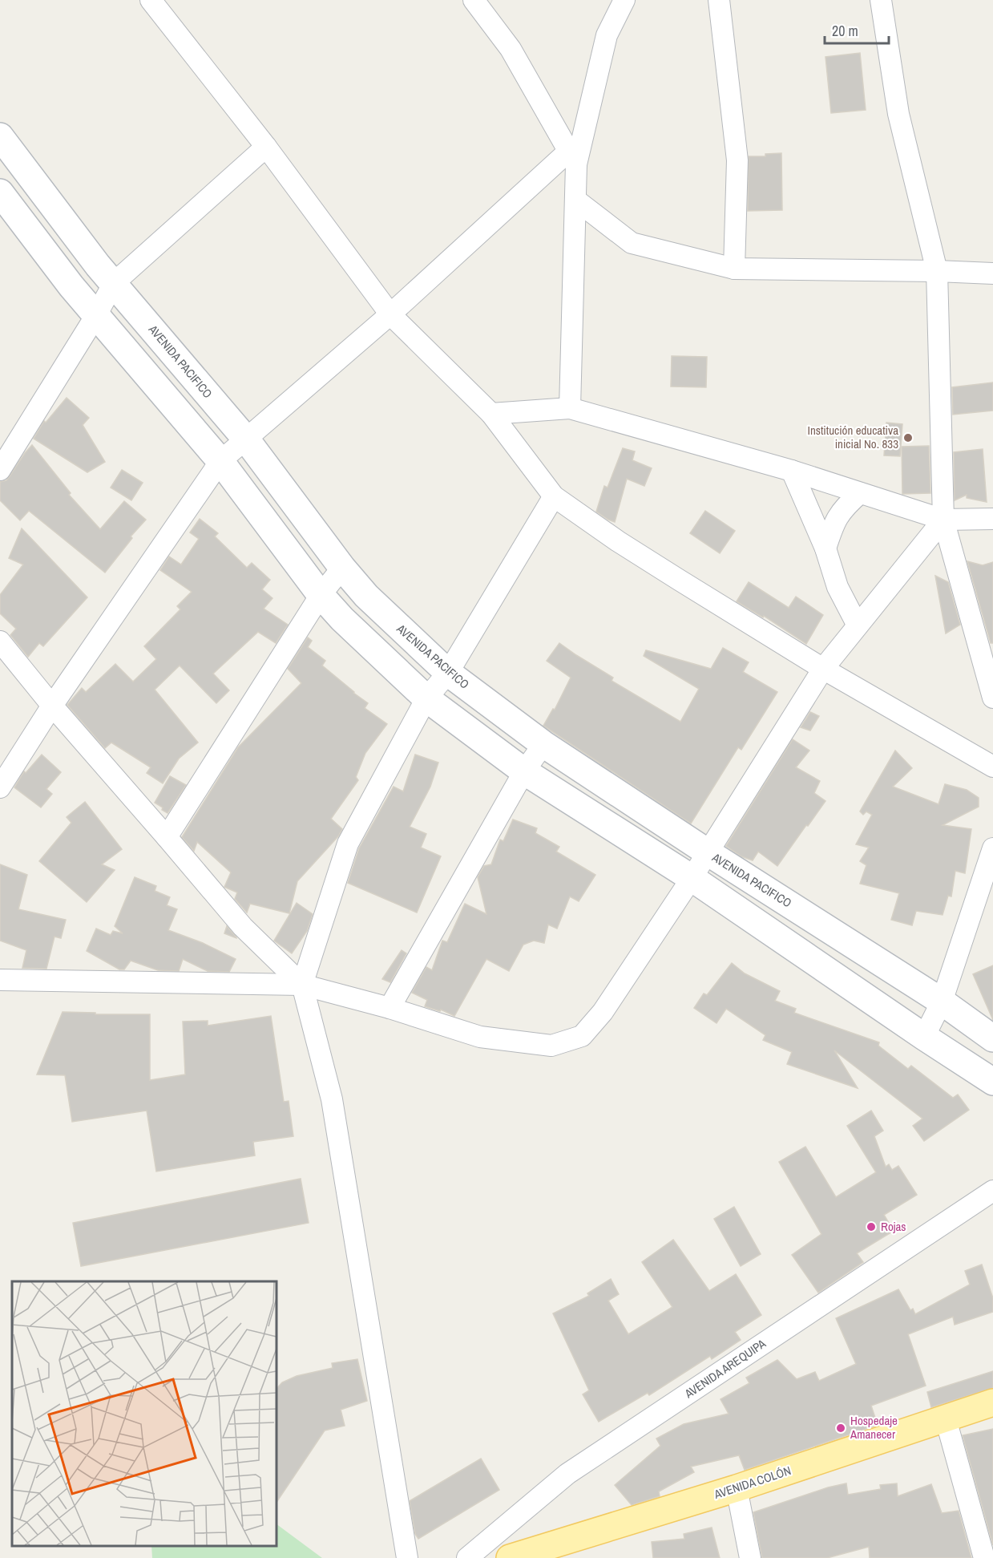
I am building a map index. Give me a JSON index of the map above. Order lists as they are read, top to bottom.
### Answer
{
  "streets": {
    "main road": ["AVENIDA PACIFICO", "AVENIDA COLÓN"],
    "street": ["AVENIDA AREQUIPA"]
  },
  "places": ["Institución educativa inicial No. 833", "Rojas", "Hospedaje Amanecer"],
  "scale_bar": "20 m"
}
